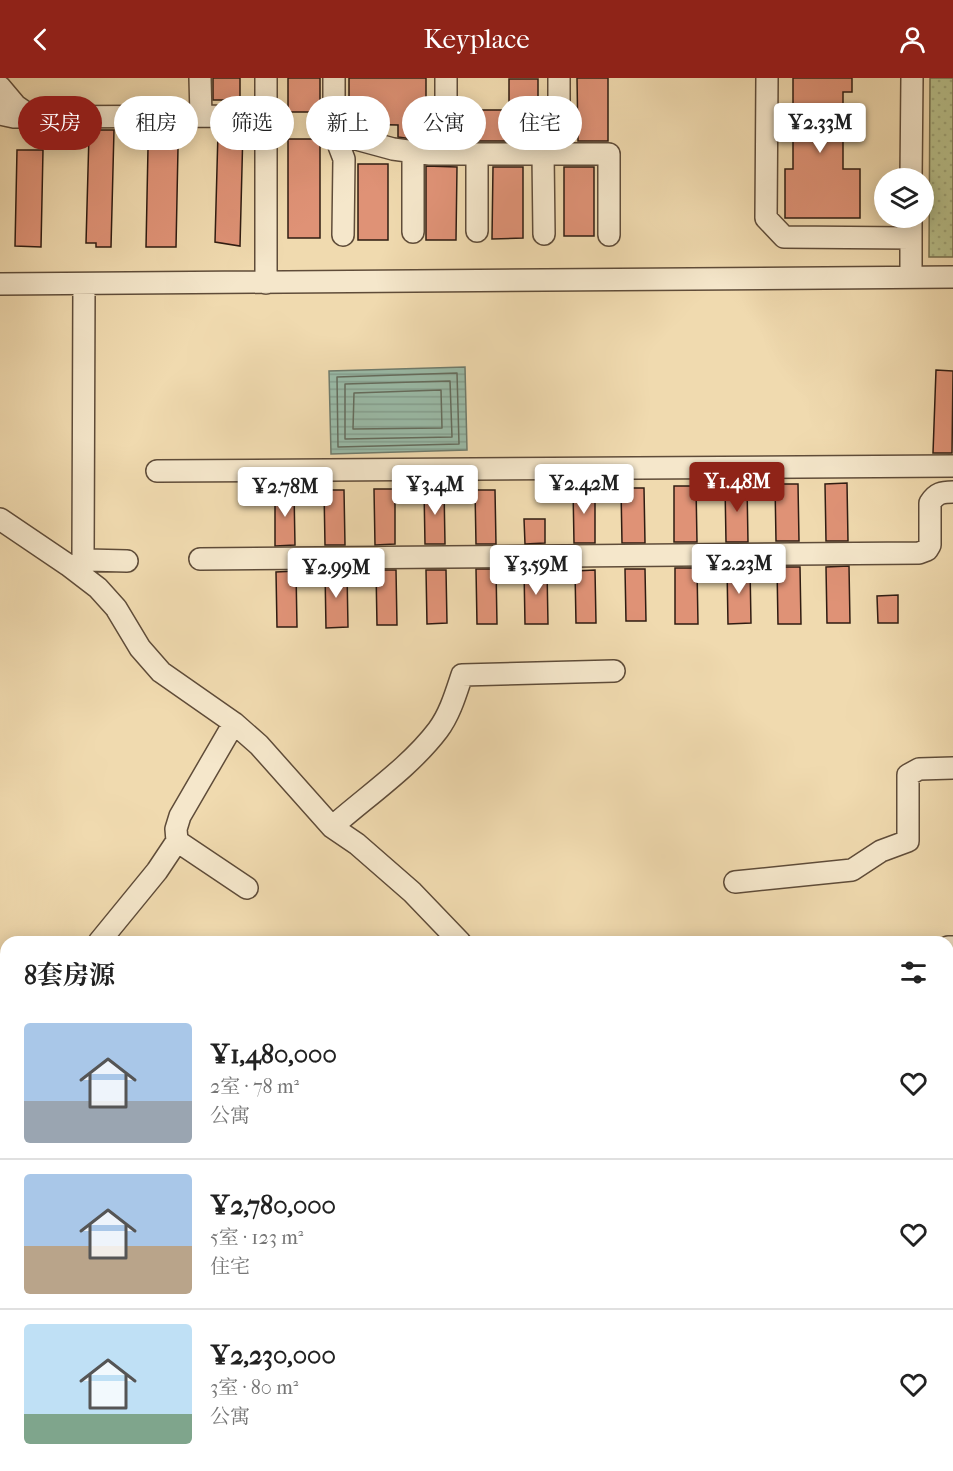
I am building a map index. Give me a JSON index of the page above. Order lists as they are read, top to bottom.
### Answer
{
  "page": {
    "header": "Keyplace",
    "chip": [
      "买房",
      "租房",
      "筛选",
      "新上",
      "公寓",
      "住宅"
    ],
    "price": [
      "¥2.33M",
      "¥1.48M",
      "¥2.42M",
      "¥3.4M",
      "¥2.78M",
      "¥2.23M",
      "¥3.59M",
      "¥2.99M"
    ],
    "heading": "8套房源",
    "list": [
      {
        "name": "¥1,480,000",
        "note": "2室 · 78 m² · 公寓"
      },
      {
        "name": "¥2,780,000",
        "note": "5室 · 123 m² · 住宅"
      },
      {
        "name": "¥2,230,000",
        "note": "3室 · 80 m² · 公寓"
      }
    ]
  }
}
